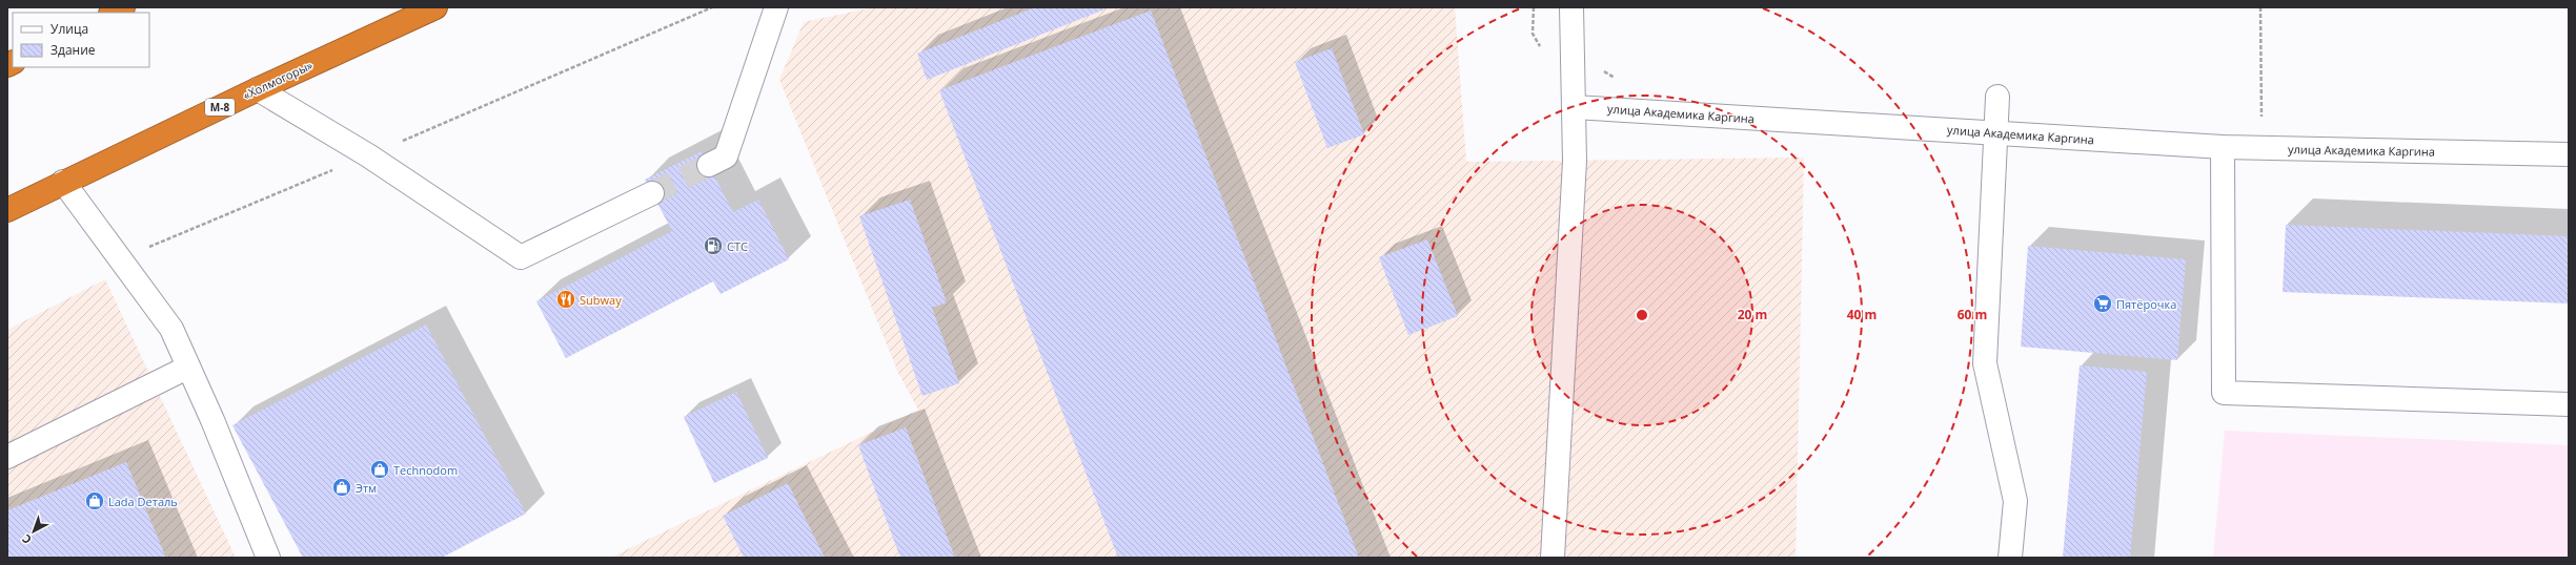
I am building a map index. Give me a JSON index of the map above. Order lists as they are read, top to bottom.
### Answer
{
  "streets": {
    "highway": ["«Холмогоры»", "М-8"],
    "street": ["улица Академика Каргина"]
  },
  "places": {
    "fuel station": ["СТС"],
    "restaurant": ["Subway"],
    "supermarket": ["Пятёрочка"],
    "shop": ["Technodom", "Этм", "Lada Dеталь"]
  },
  "legend": ["Улица", "Здание"],
  "north": "bottom left",
  "rings": ["20 m", "40 m", "60 m"]
}
